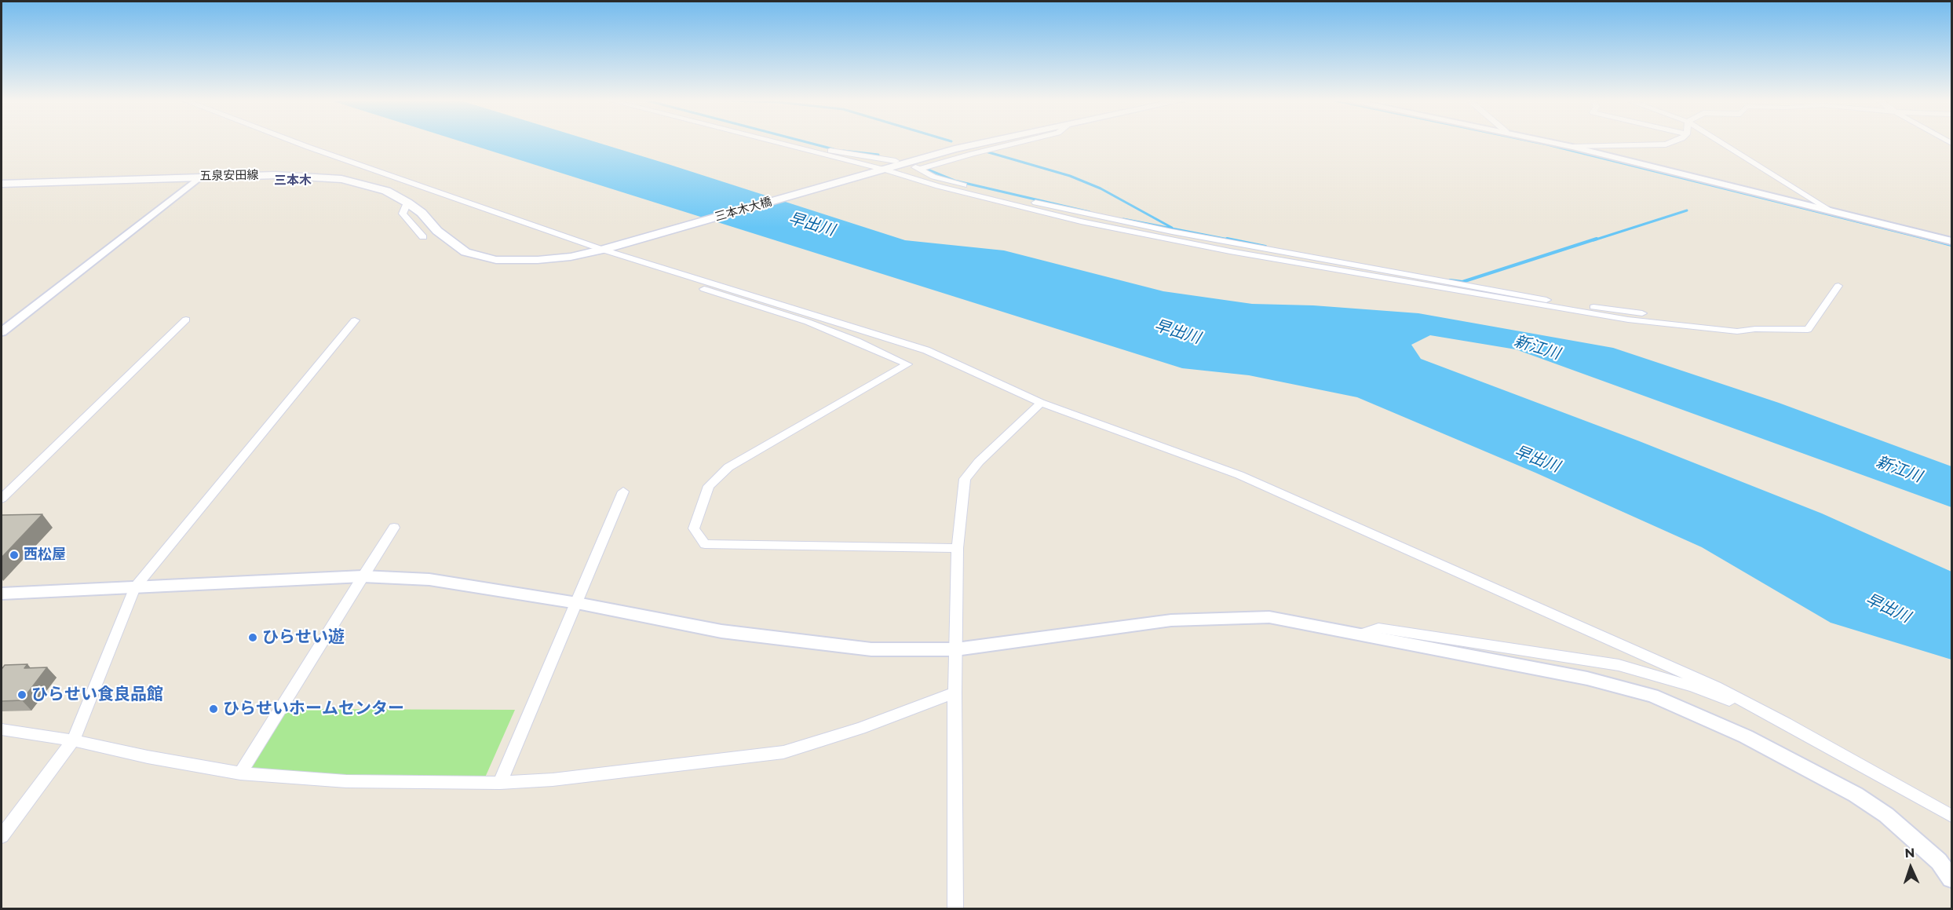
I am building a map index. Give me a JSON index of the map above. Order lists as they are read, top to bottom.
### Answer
{
  "streets": {
    "main road": ["五泉安田線", "三本木大橋"]
  },
  "crossings": [
    ["五泉安田線", "三本木大橋"]
  ],
  "districts": ["三本木"],
  "water": ["早出川", "新江川"],
  "places": [
    "西松屋",
    "ひらせい遊",
    "ひらせい食良品館",
    "ひらせいホームセンター"
  ],
  "north": "top"
}
